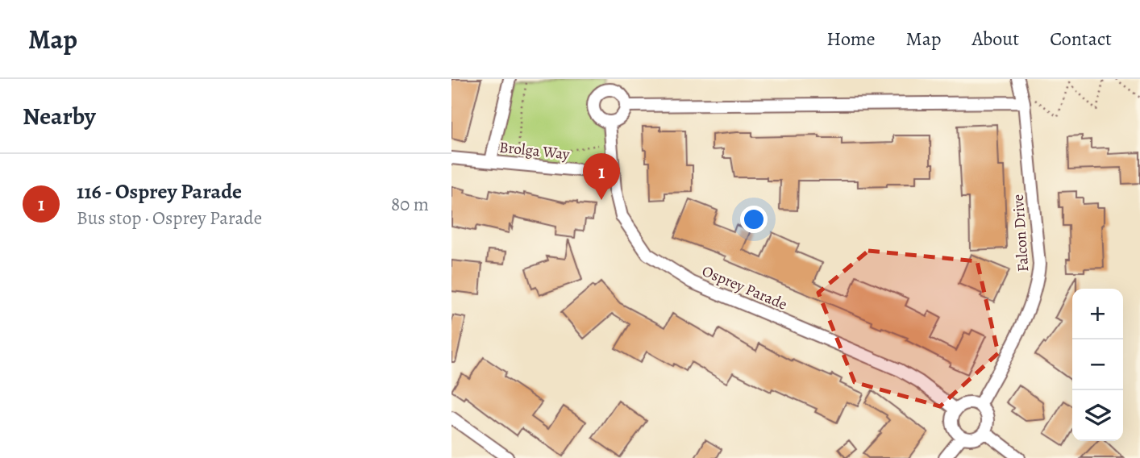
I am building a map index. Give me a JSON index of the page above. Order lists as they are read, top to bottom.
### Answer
{
  "streets": {
    "street": ["Brolga Way", "Falcon Drive", "Osprey Parade"]
  },
  "crossings": [
    ["Brolga Way", "Osprey Parade"],
    ["Falcon Drive", "Osprey Parade"]
  ],
  "page": {
    "header": "Map",
    "nav": [
      "Home",
      "Map",
      "About",
      "Contact"
    ],
    "heading": "Nearby",
    "list": [
      {
        "mark": "1",
        "name": "116 - Osprey Parade",
        "note": "Bus stop · Osprey Parade",
        "value": "80 m"
      }
    ],
    "pins": "1",
    "map_buttons": ["+", "−"]
  }
}
